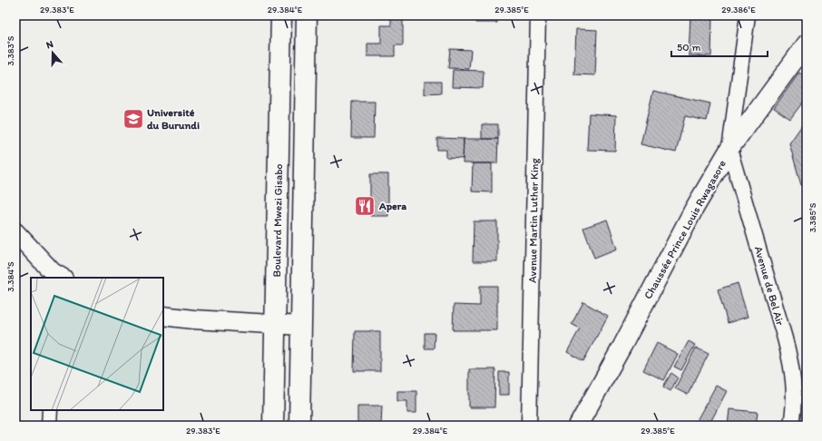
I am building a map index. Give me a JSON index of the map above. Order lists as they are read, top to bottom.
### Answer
{
  "streets": {
    "main road": ["Boulevard Mwezi Gisabo"],
    "street": ["Avenue Martin Luther King", "Chaussée Prince Louis Rwagasore", "Avenue de Bel Air"]
  },
  "crossings": [
    ["Chaussée Prince Louis Rwagasore", "Avenue de Bel Air"]
  ],
  "places": {
    "school or university": ["Université du Burundi"],
    "restaurant": ["Apera"]
  },
  "scale_bar": "50 m",
  "north": "top",
  "coordinates": [
    "29.383°E",
    "29.384°E",
    "29.385°E",
    "29.386°E",
    "3.383°S",
    "3.385°S",
    "3.384°S"
  ]
}
